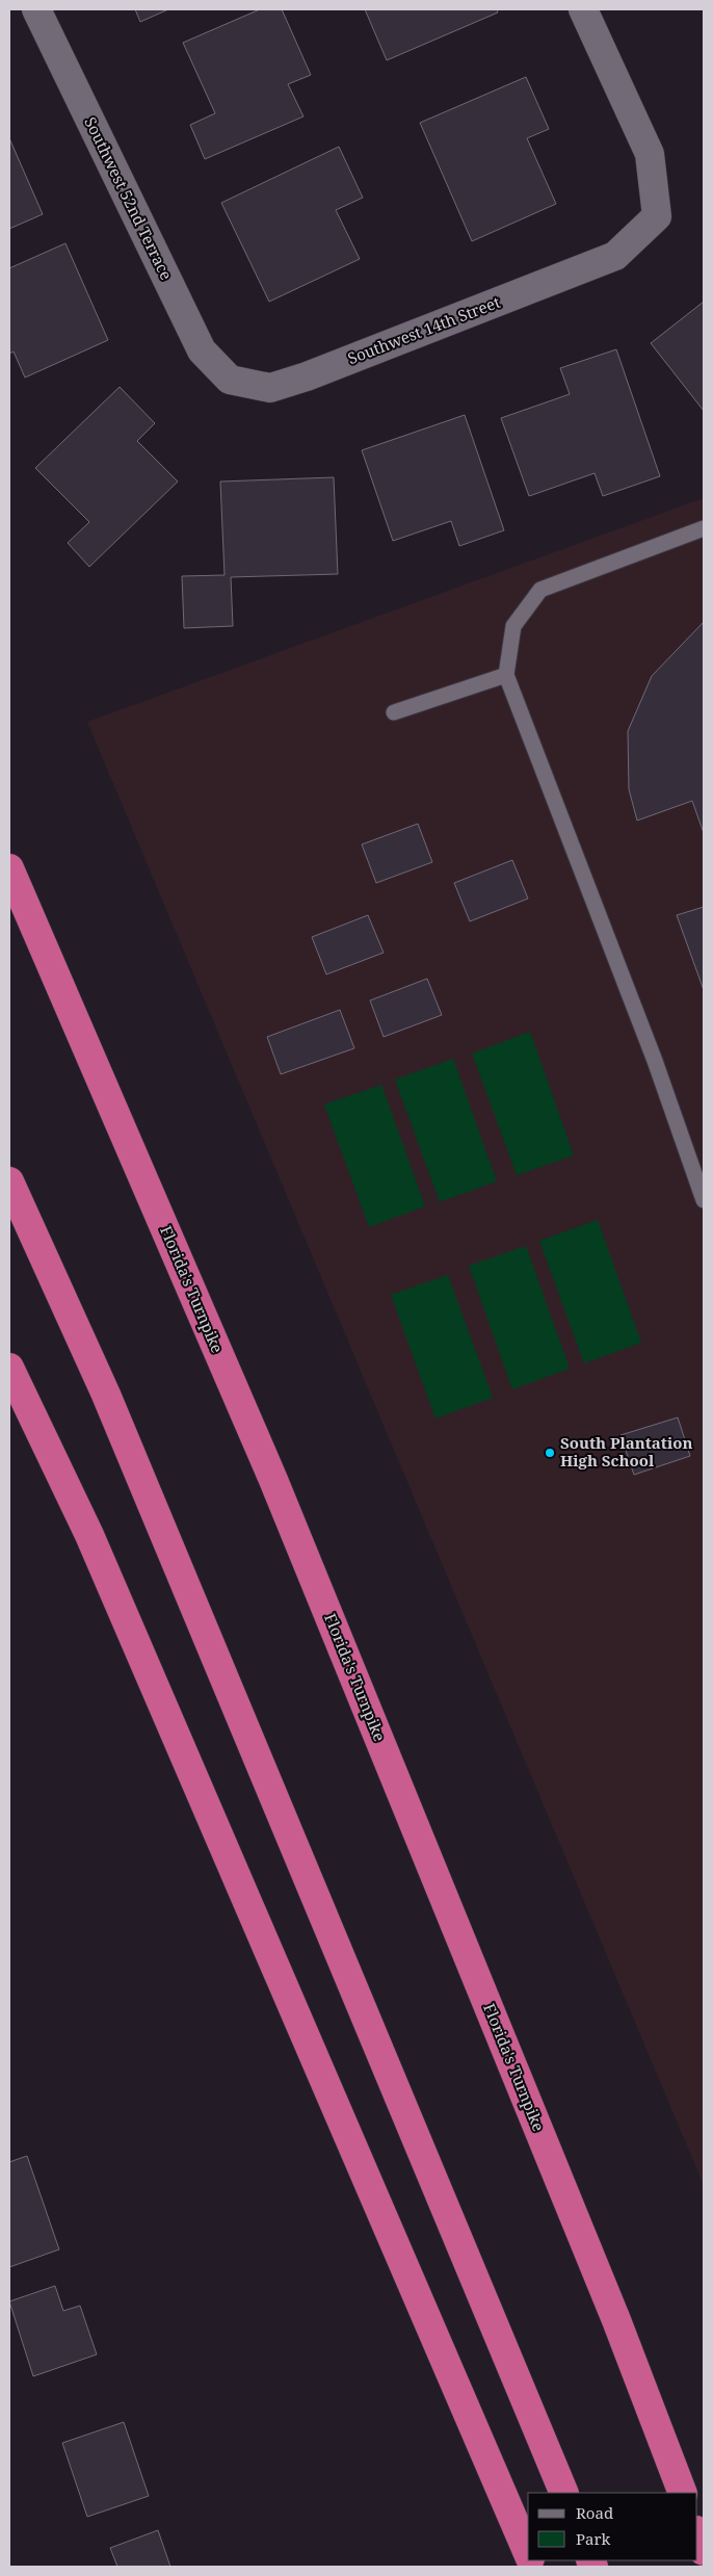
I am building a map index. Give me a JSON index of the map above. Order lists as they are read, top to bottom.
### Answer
{
  "streets": {
    "highway": ["Florida's Turnpike"],
    "street": ["Southwest 52nd Terrace", "Southwest 14th Street"]
  },
  "crossings": [
    ["Southwest 52nd Terrace", "Southwest 14th Street"]
  ],
  "places": ["South Plantation High School"],
  "legend": ["Road", "Park"]
}
